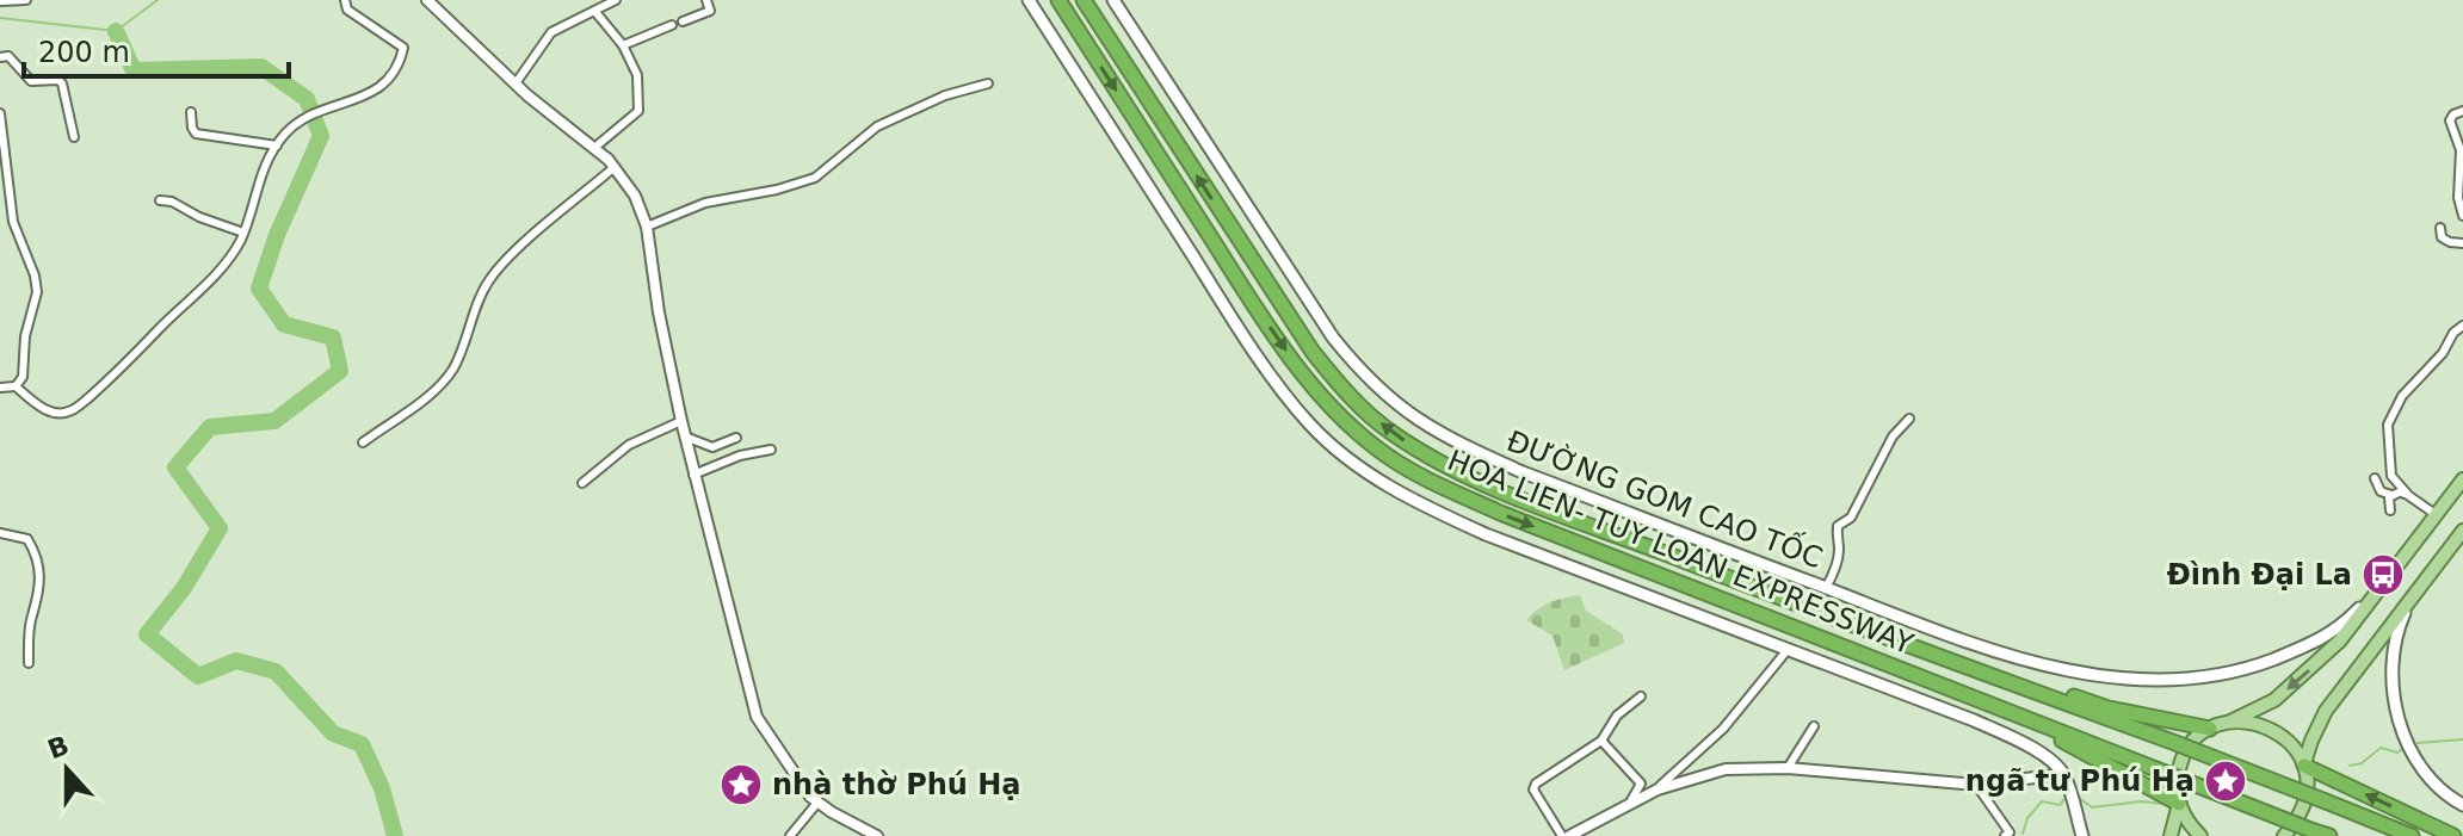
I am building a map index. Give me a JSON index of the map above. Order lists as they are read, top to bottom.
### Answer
{
  "streets": {
    "highway": ["HOA LIEN- TUY LOAN EXPRESSWAY"],
    "main road": ["ĐƯỜNG GOM CAO TỐC"]
  },
  "places": {
    "bus stop": ["Đình Đại La"],
    "place": ["ngã tư Phú Hạ", "nhà thờ Phú Hạ"]
  },
  "scale_bar": "200 m",
  "north": "top"
}
